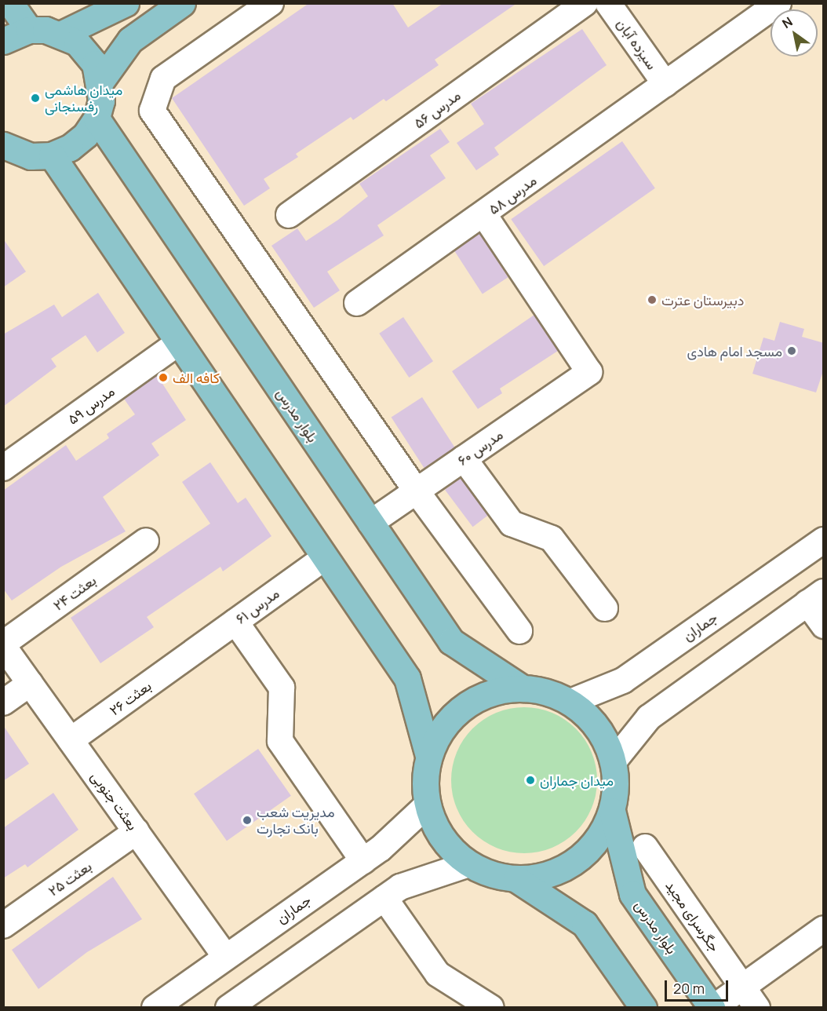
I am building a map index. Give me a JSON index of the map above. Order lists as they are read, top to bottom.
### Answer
{
  "streets": {
    "main road": ["بلوار مدرس"],
    "street": [
      "سیزده آبان",
      "مدرس ۵۶",
      "مدرس ۵۸",
      "مدرس ۵۹",
      "مدرس ۶۰",
      "بعثت ۲۴",
      "مدرس ۶۱",
      "جماران",
      "بعثت ۲۶",
      "بعثت جنوبی",
      "بعثت ۲۵",
      "جگرسرای مجید"
    ]
  },
  "crossings": [
    ["سیزده آبان", "مدرس ۵۸"],
    ["مدرس ۵۸", "مدرس ۶۰"],
    ["بلوار مدرس", "مدرس ۶۰"],
    ["بعثت ۲۴", "بعثت جنوبی"],
    ["مدرس ۶۱", "بعثت ۲۶"],
    ["جماران", "بعثت جنوبی"],
    ["بعثت ۲۶", "بعثت جنوبی"],
    ["بعثت جنوبی", "بعثت ۲۵"]
  ],
  "places": [
    "میدان هاشمی رفسنجانی",
    "دبیرستان عترت",
    "مسجد امام هادی",
    "کافه الف",
    "میدان جماران",
    "مدیریت شعب بانک تجارت"
  ],
  "scale_bar": "20 m",
  "north": "top left"
}
